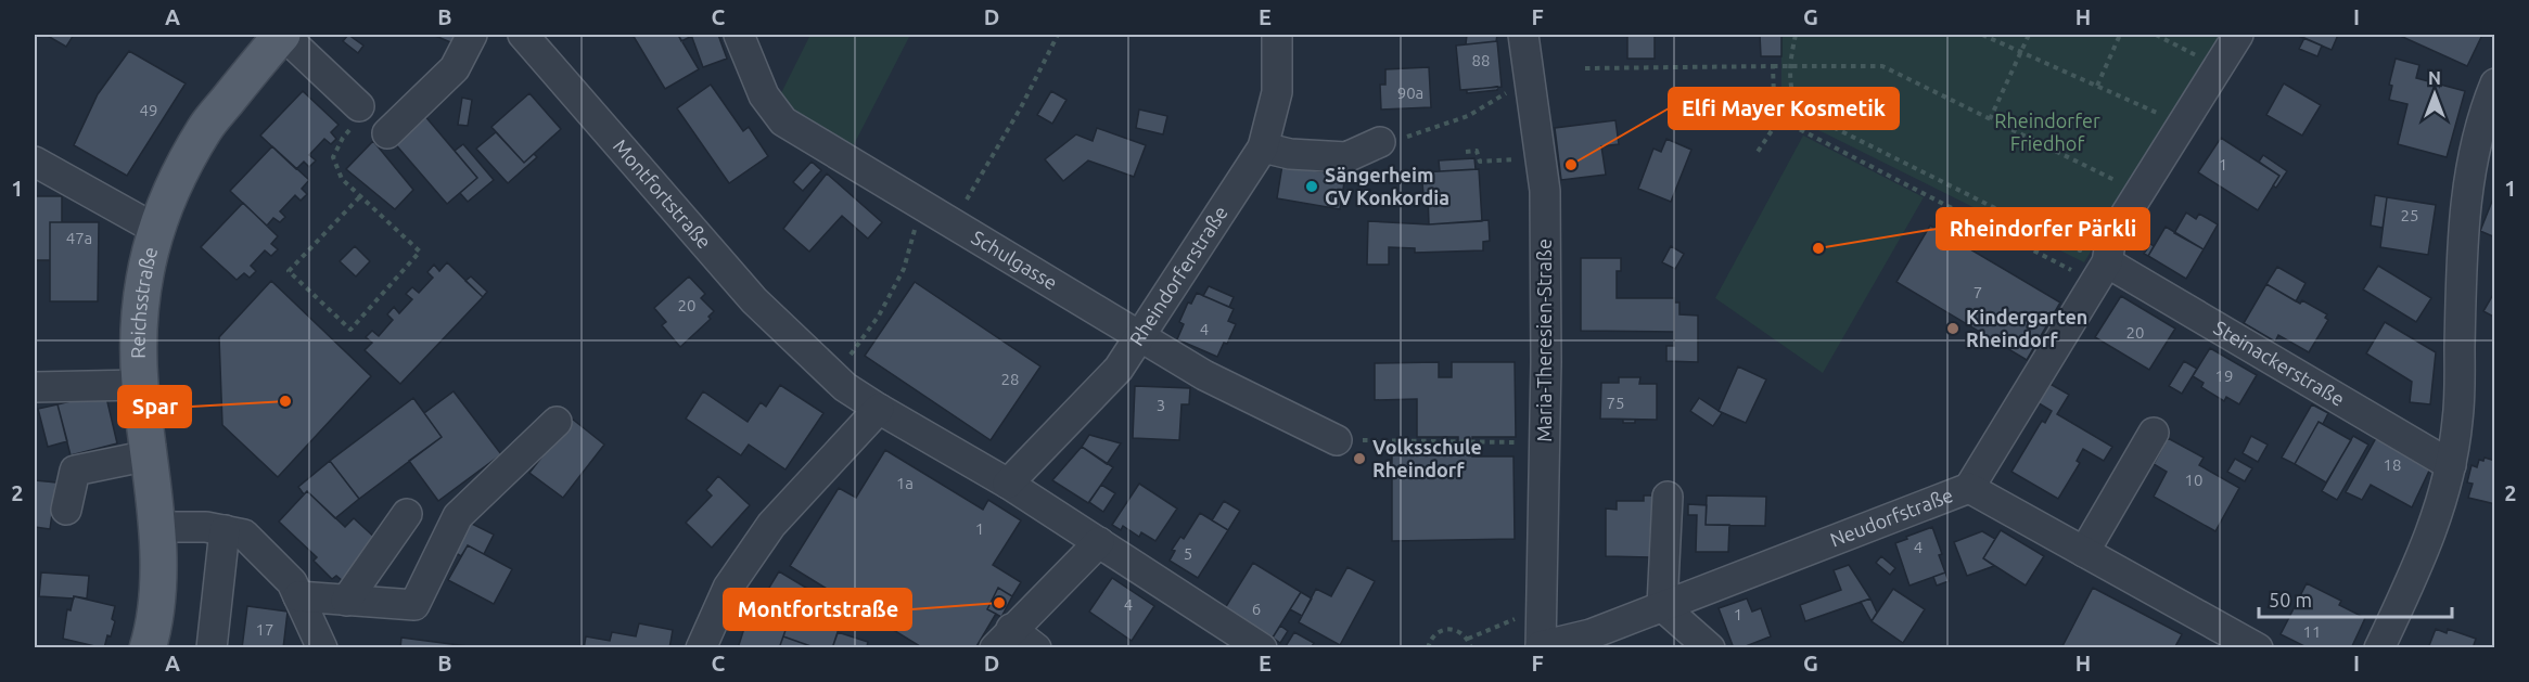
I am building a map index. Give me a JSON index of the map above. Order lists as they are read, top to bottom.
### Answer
{
  "streets": {
    "main road": ["Reichsstraße"],
    "street": [
      "Montfortstraße",
      "Schulgasse",
      "Rheindorferstraße",
      "Maria-Theresien-Straße",
      "Steinackerstraße",
      "Neudorfstraße"
    ]
  },
  "crossings": [
    ["Montfortstraße", "Rheindorferstraße"],
    ["Schulgasse", "Rheindorferstraße"],
    ["Maria-Theresien-Straße", "Neudorfstraße"]
  ],
  "parks": ["Rheindorfer Friedhof"],
  "places": [
    "Elfi Mayer Kosmetik",
    "Sängerheim GV Konkordia",
    "Rheindorfer Pärkli",
    "Kindergarten Rheindorf",
    "Spar",
    "Volksschule Rheindorf",
    "Montfortstraße"
  ],
  "house_numbers": [
    "88",
    "90a",
    "49",
    "1",
    "25",
    "47a",
    "7",
    "20",
    "4",
    "20",
    "19",
    "28",
    "75",
    "3",
    "18",
    "10",
    "1a",
    "1",
    "4",
    "5",
    "4",
    "6",
    "1",
    "17",
    "11"
  ],
  "scale_bar": "50 m",
  "north": "top",
  "grid": {
    "columns": [
      "A",
      "B",
      "C",
      "D",
      "E",
      "F",
      "G",
      "H",
      "I"
    ],
    "rows": ["1", "2"]
  }
}
